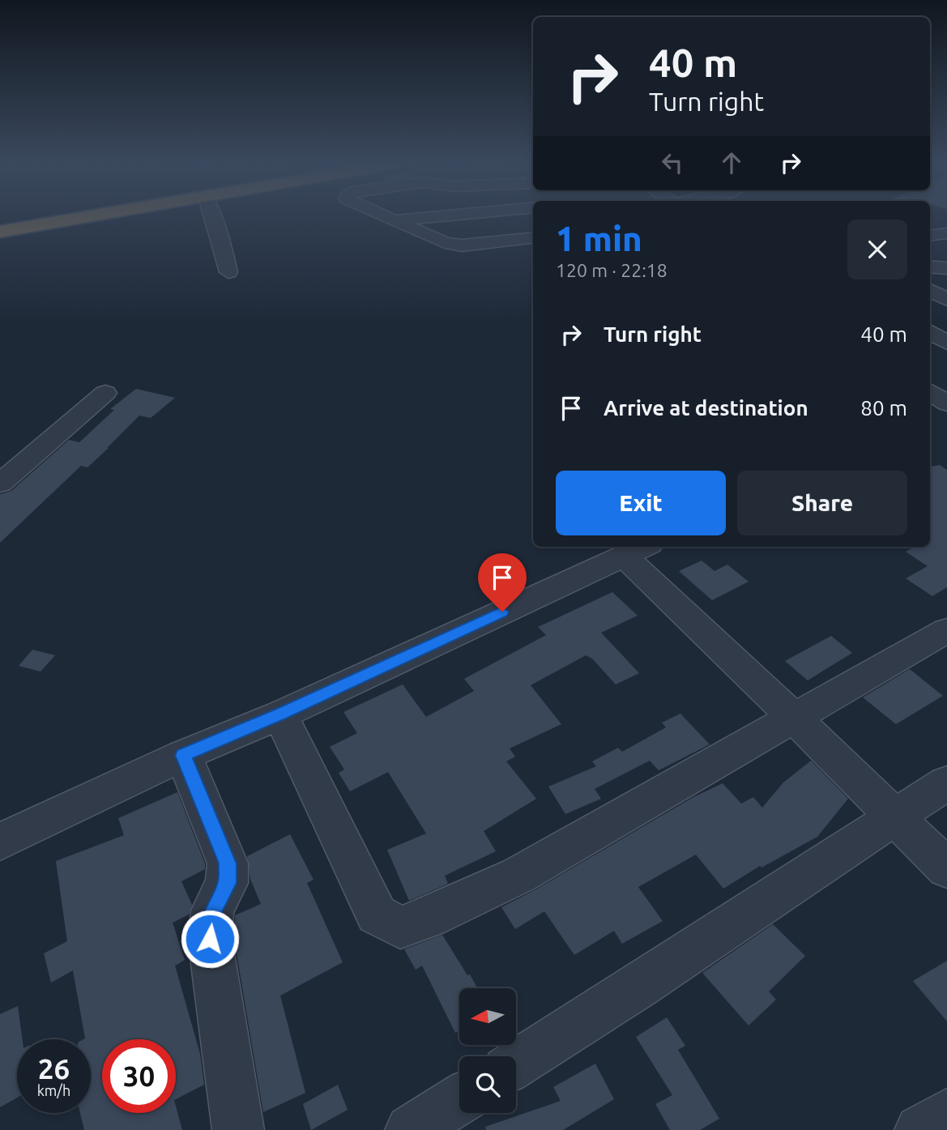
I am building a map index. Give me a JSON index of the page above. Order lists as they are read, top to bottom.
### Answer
{
  "north": "left",
  "page": {
    "turn": ["40 m", "Turn right"],
    "heading": ["1 min", "120 m · 22:18"],
    "list": [
      {
        "name": "Turn right",
        "value": "40 m"
      },
      {
        "name": "Arrive at destination",
        "value": "80 m"
      }
    ],
    "buttons": ["Exit", "Share"],
    "speed": "26 km/h",
    "limit": "30"
  }
}
